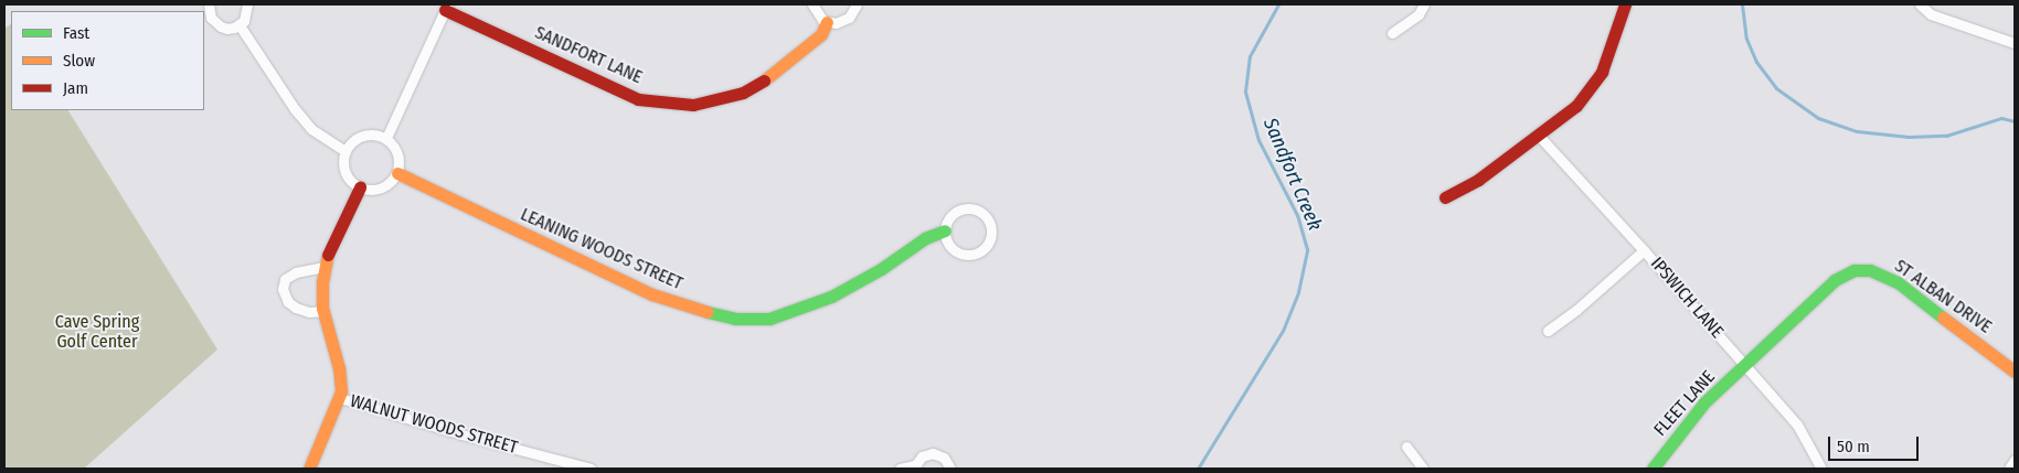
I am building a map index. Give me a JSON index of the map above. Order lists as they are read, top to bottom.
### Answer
{
  "streets": {
    "street": [
      "SANDFORT LANE",
      "LEANING WOODS STREET",
      "ST ALBAN DRIVE",
      "IPSWICH LANE",
      "FLEET LANE",
      "WALNUT WOODS STREET"
    ]
  },
  "crossings": [
    ["ST ALBAN DRIVE", "IPSWICH LANE"],
    ["ST ALBAN DRIVE", "FLEET LANE"],
    ["IPSWICH LANE", "FLEET LANE"]
  ],
  "water": ["Sandfort Creek"],
  "parks": ["Cave Spring Golf Center"],
  "legend": ["Fast", "Slow", "Jam"],
  "scale_bar": "50 m"
}
